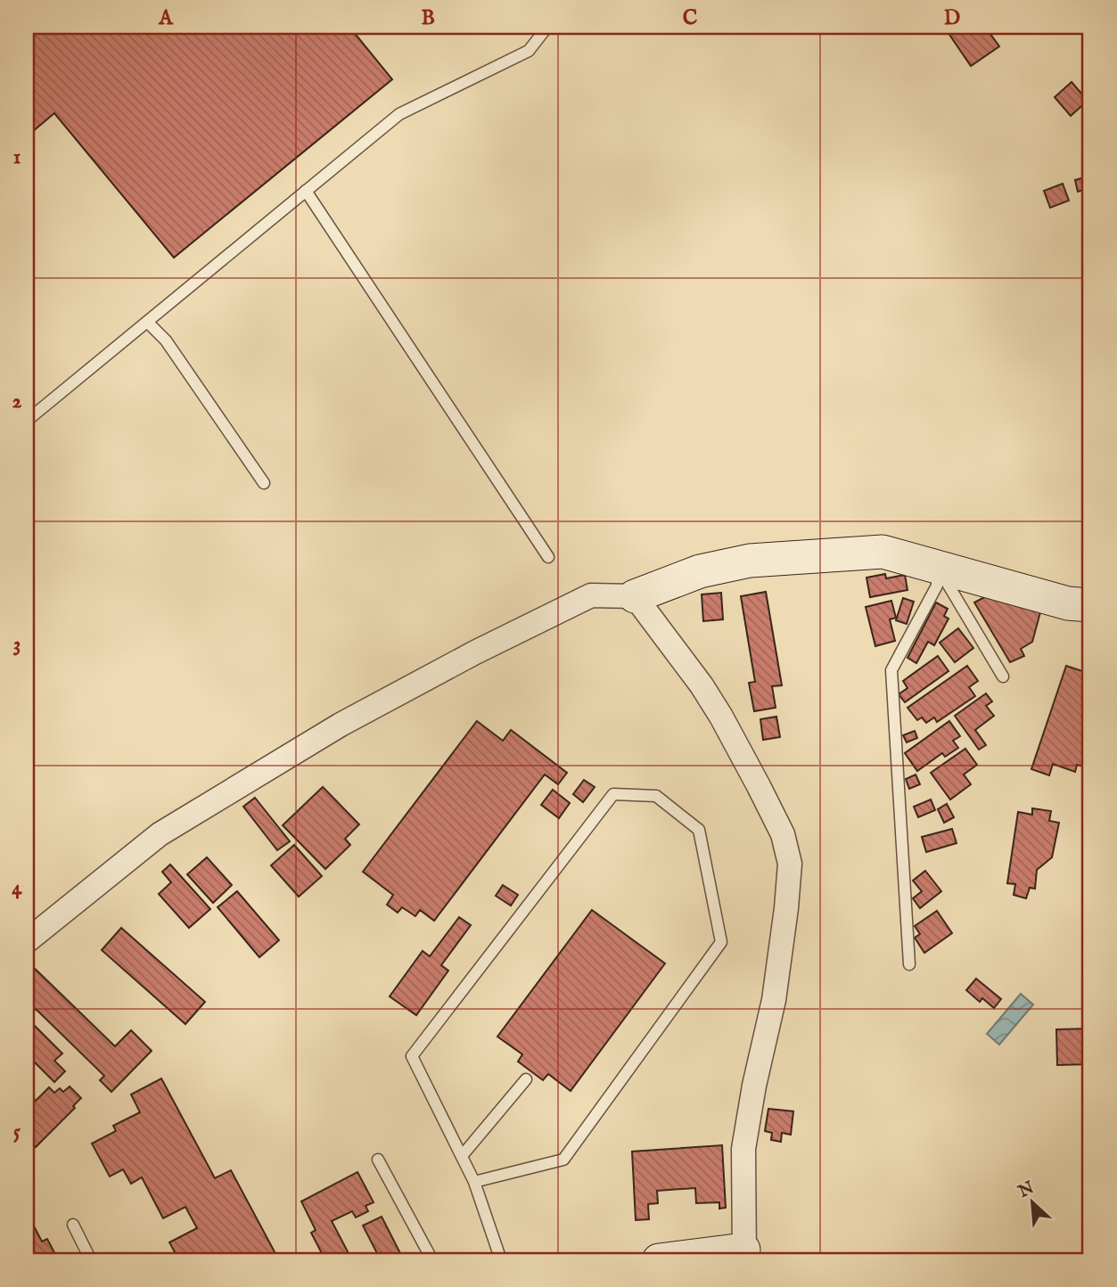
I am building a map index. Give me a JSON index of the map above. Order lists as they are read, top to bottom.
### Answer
{
  "north": "top left",
  "grid": {
    "columns": [
      "A",
      "B",
      "C",
      "D"
    ],
    "rows": [
      "1",
      "2",
      "3",
      "4",
      "5"
    ]
  }
}
